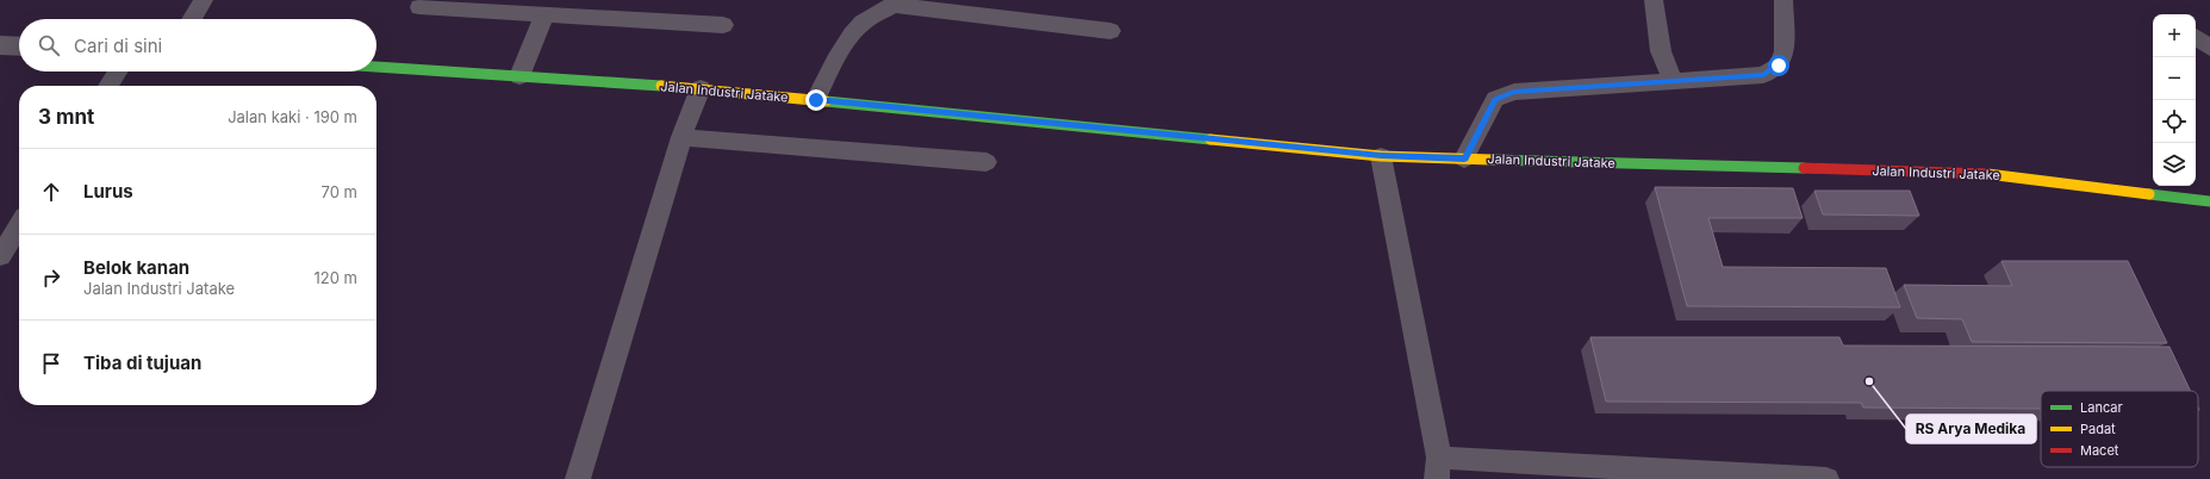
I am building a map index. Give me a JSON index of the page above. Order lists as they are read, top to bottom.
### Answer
{
  "streets": {
    "street": ["Jalan Industri Jatake"]
  },
  "places": ["RS Arya Medika"],
  "legend": ["Lancar", "Padat", "Macet"],
  "page": {
    "map_buttons": ["+", "−"],
    "search": "Cari di sini",
    "heading": ["3 mnt", "Jalan kaki · 190 m"],
    "list": [
      ["Lurus", "70 m"],
      ["Belok kanan", "Jalan Industri Jatake", "120 m"],
      "Tiba di tujuan"
    ]
  }
}
